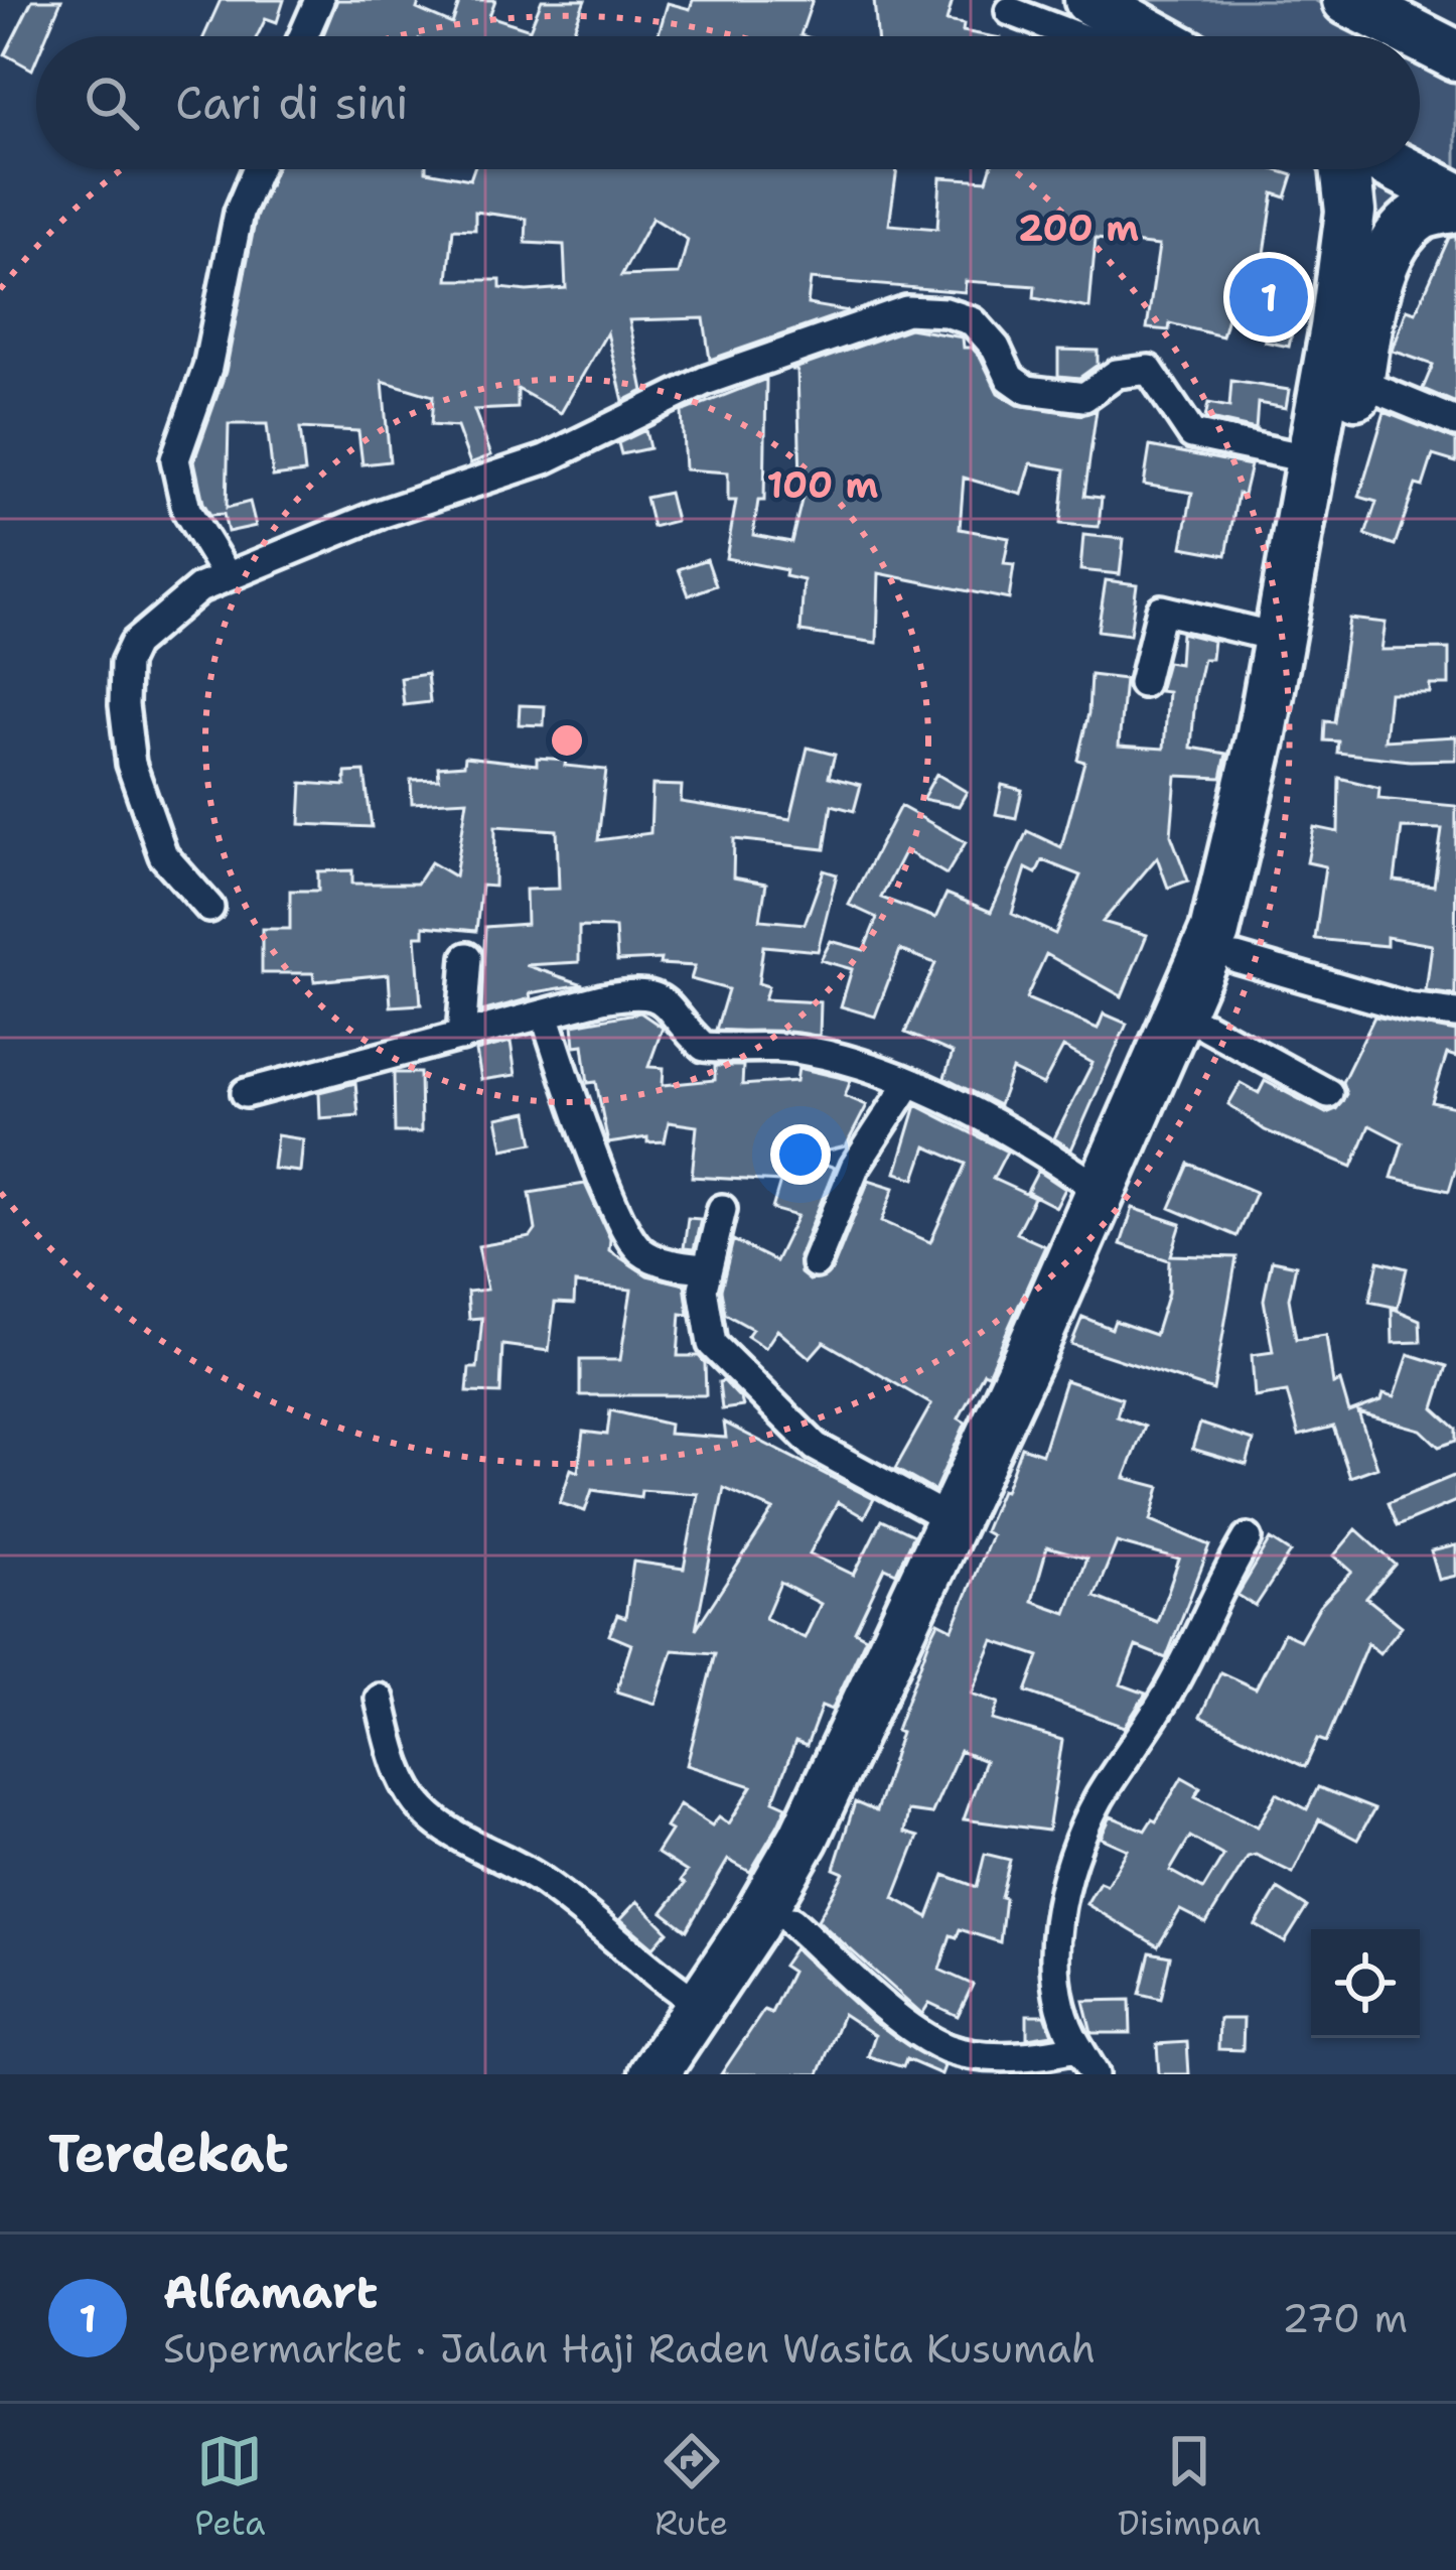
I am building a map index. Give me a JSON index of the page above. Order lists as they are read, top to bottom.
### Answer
{
  "page": {
    "search": "Cari di sini",
    "pins": "1",
    "heading": "Terdekat",
    "list": [
      {
        "mark": "1",
        "name": "Alfamart",
        "note": "Supermarket · Jalan Haji Raden Wasita Kusumah",
        "value": "270 m"
      }
    ],
    "nav": ["Peta", "Rute", "Disimpan"]
  },
  "rings": ["200 m", "100 m"]
}
